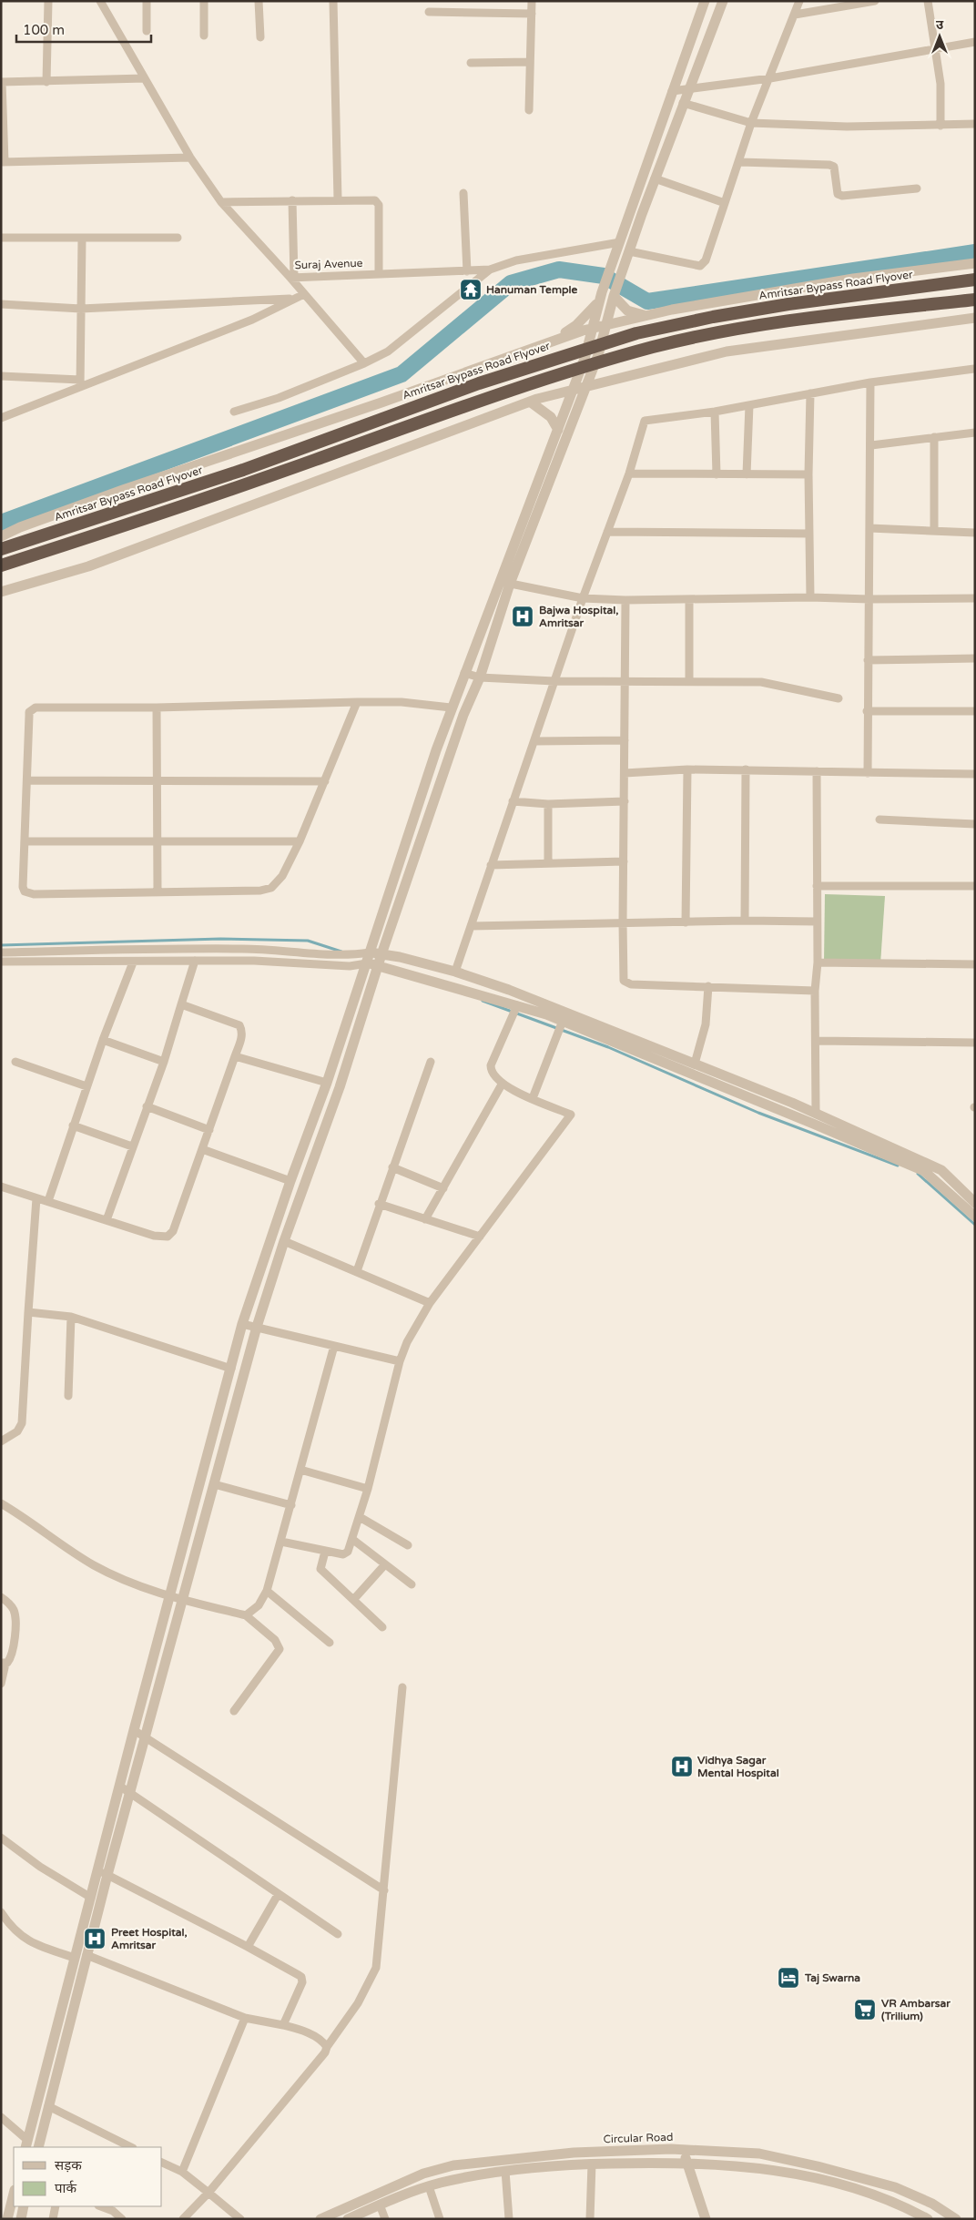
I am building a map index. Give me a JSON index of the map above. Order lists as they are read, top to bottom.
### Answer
{
  "streets": {
    "highway": ["Amritsar Bypass Road Flyover"],
    "street": ["Suraj Avenue", "Circular Road"]
  },
  "places": {
    "temple": ["Hanuman Temple"],
    "hospital": ["Bajwa Hospital, Amritsar", "Vidhya Sagar Mental Hospital", "Preet Hospital, Amritsar"],
    "hotel": ["Taj Swarna"],
    "supermarket": ["VR Ambarsar (Trilium)"]
  },
  "legend": ["सड़क", "पार्क"],
  "scale_bar": "100 m",
  "north": "top"
}
